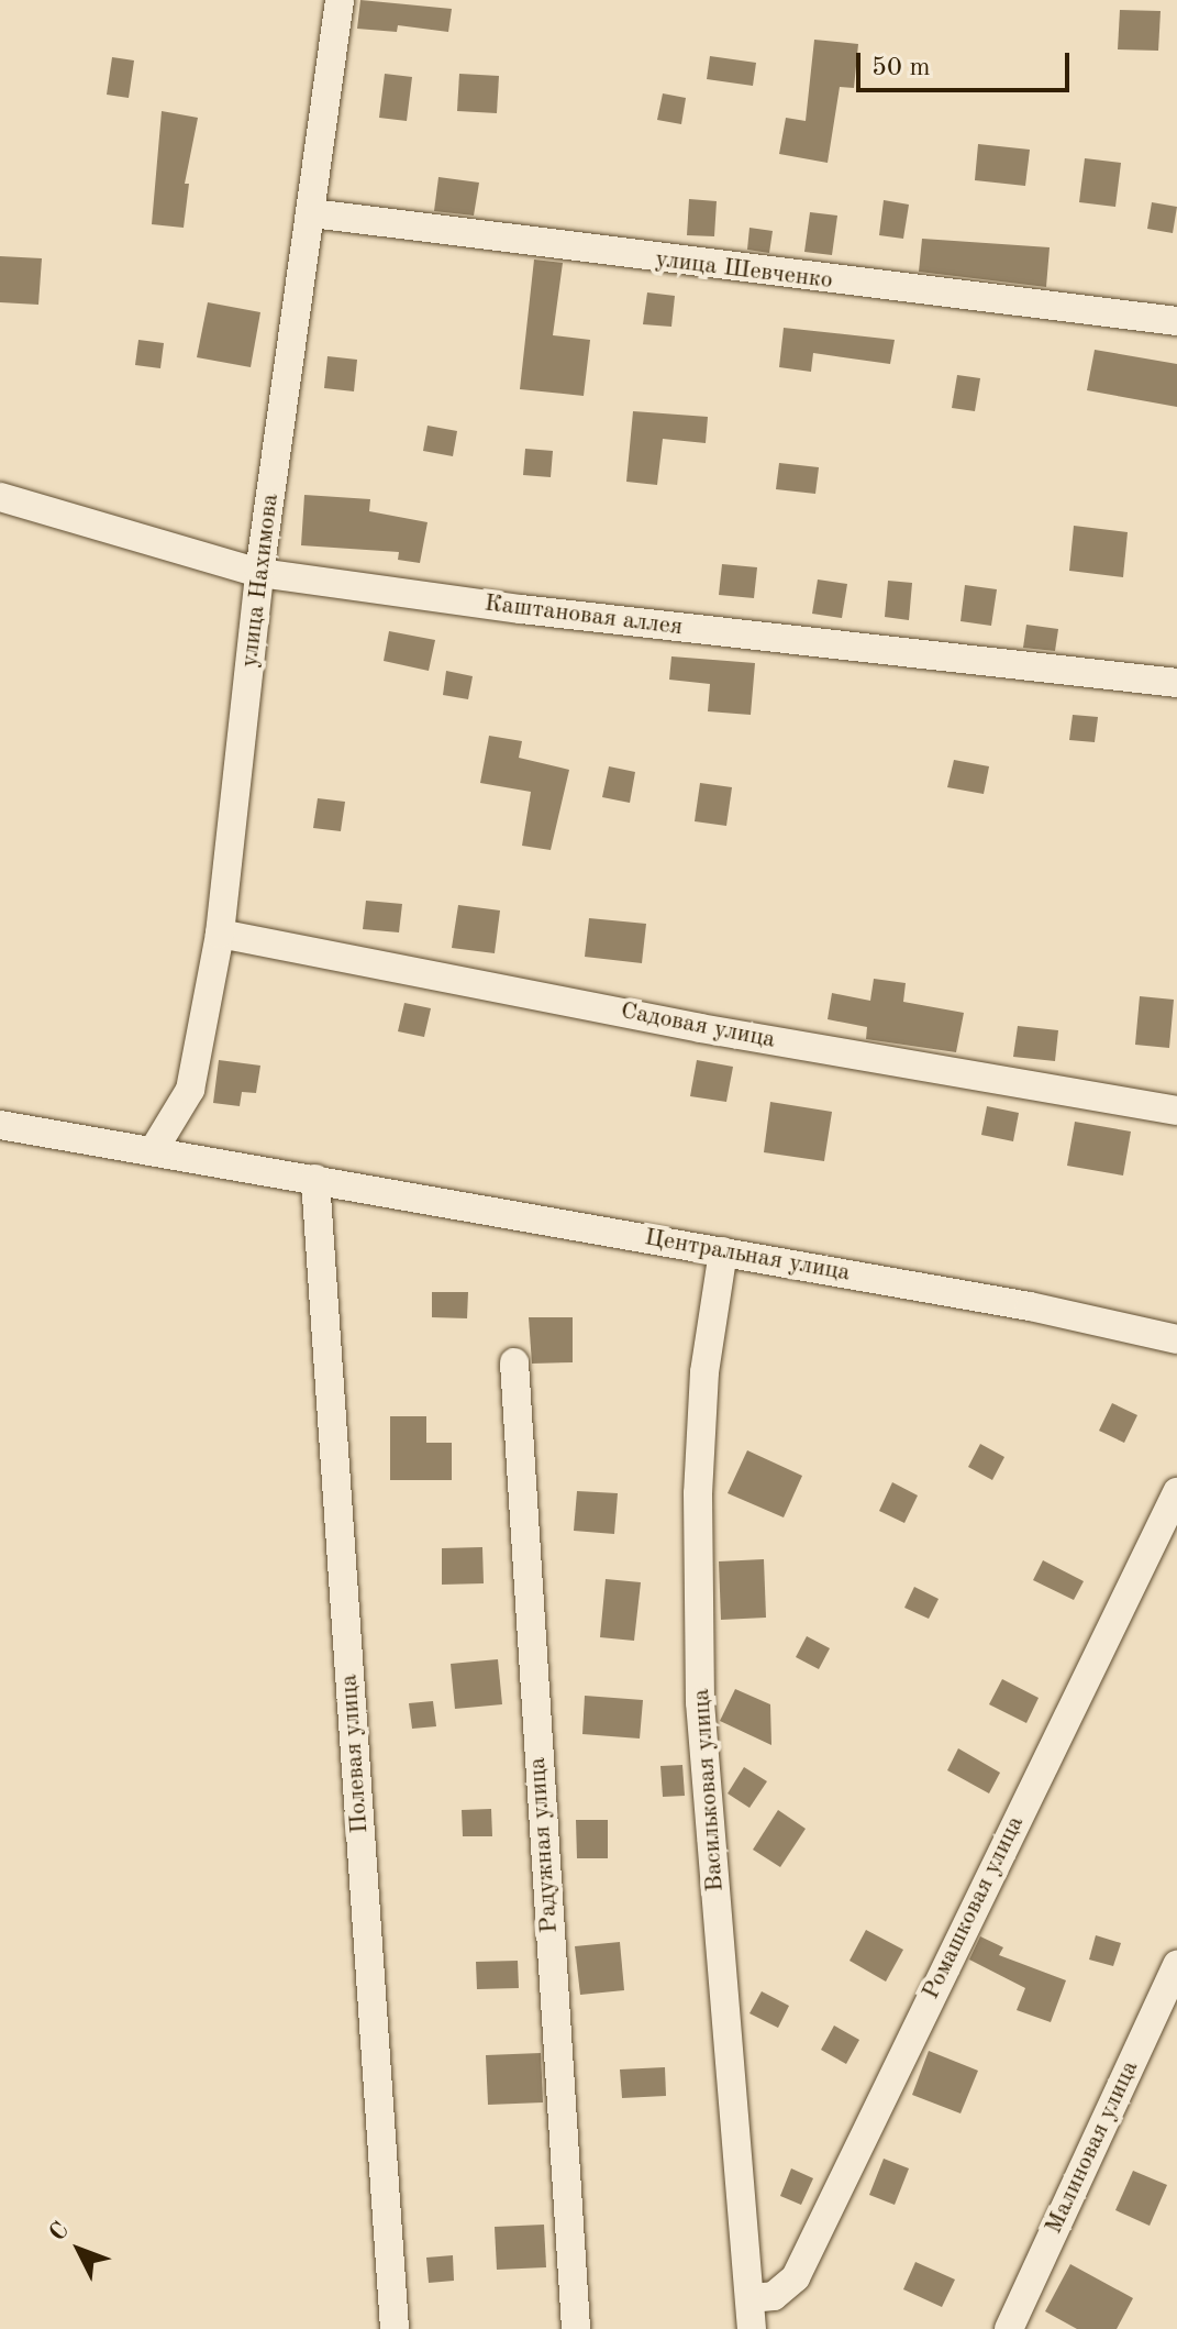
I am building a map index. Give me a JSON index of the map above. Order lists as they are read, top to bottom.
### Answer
{
  "streets": {
    "street": [
      "улица Шевченко",
      "улица Нахимова",
      "Каштановая аллея",
      "Садовая улица",
      "Центральная улица",
      "Полевая улица",
      "Васильковая улица",
      "Радужная улица",
      "Ромашковая улица",
      "Малиновая улица"
    ]
  },
  "crossings": [
    ["улица Шевченко", "улица Нахимова"],
    ["улица Нахимова", "Каштановая аллея"],
    ["улица Нахимова", "Садовая улица"],
    ["улица Нахимова", "Центральная улица"],
    ["Центральная улица", "Полевая улица"],
    ["Центральная улица", "Васильковая улица"],
    ["Васильковая улица", "Ромашковая улица"]
  ],
  "scale_bar": "50 m",
  "north": "top left"
}
